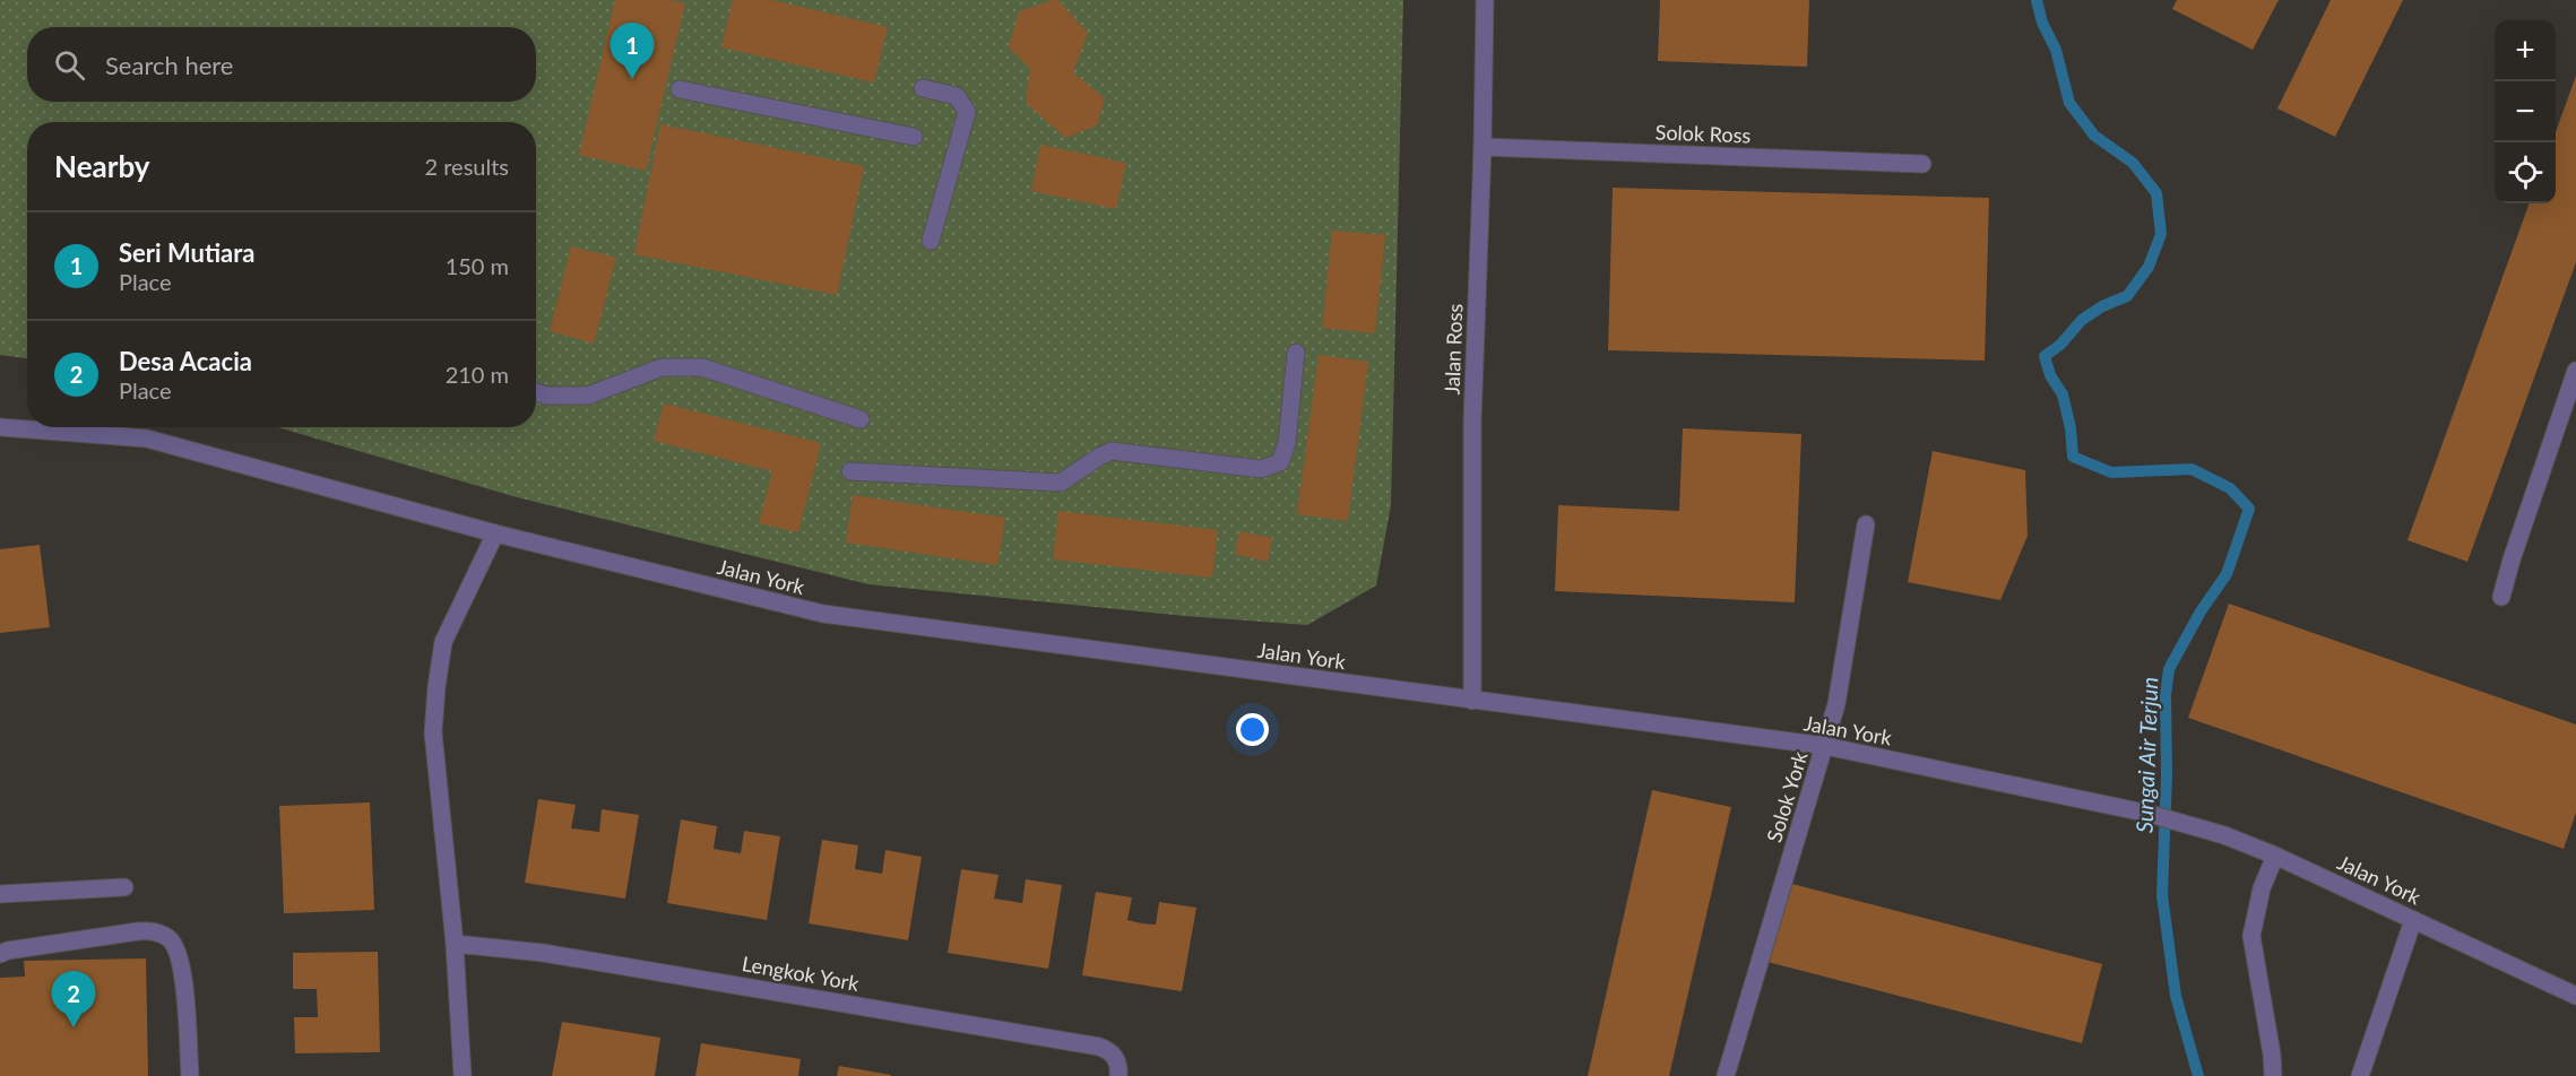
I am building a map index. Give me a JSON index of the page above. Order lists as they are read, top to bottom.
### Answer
{
  "streets": {
    "street": [
      "Solok Ross",
      "Jalan Ross",
      "Jalan York",
      "Solok York",
      "Lengkok York"
    ]
  },
  "crossings": [
    ["Solok Ross", "Jalan Ross"],
    ["Jalan Ross", "Jalan York"],
    ["Jalan York", "Solok York"]
  ],
  "water": ["Sungai Air Terjun"],
  "page": {
    "map_buttons": ["+", "−"],
    "pins": ["1", "2"],
    "search": "Search here",
    "heading": ["Nearby", "2 results"],
    "list": [
      {
        "mark": "1",
        "name": "Seri Mutiara",
        "note": "Place",
        "value": "150 m"
      },
      {
        "mark": "2",
        "name": "Desa Acacia",
        "note": "Place",
        "value": "210 m"
      }
    ]
  }
}
